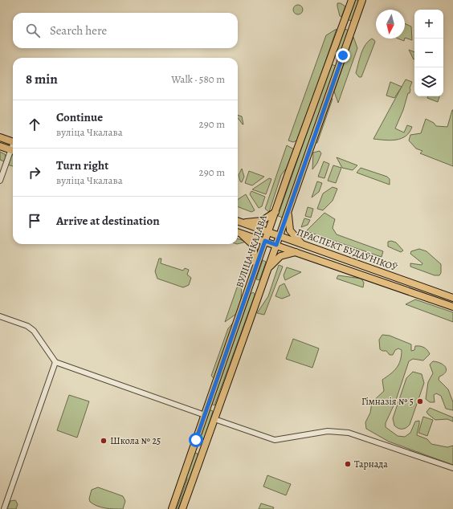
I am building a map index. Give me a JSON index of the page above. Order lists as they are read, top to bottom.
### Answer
{
  "streets": {
    "main road": ["ПРАСПЕКТ БУДАЎНІКОЎ", "ВУЛІЦА ЧКАЛАВА"]
  },
  "crossings": [
    ["ПРАСПЕКТ БУДАЎНІКОЎ", "ВУЛІЦА ЧКАЛАВА"]
  ],
  "places": ["Гімназія № 5", "Школа № 25", "Тарнада"],
  "north": "bottom",
  "page": {
    "map_buttons": ["+", "−"],
    "search": "Search here",
    "heading": ["8 min", "Walk · 580 m"],
    "list": [
      ["Continue", "вуліца Чкалава", "290 m"],
      ["Turn right", "вуліца Чкалава", "290 m"],
      "Arrive at destination"
    ]
  }
}
